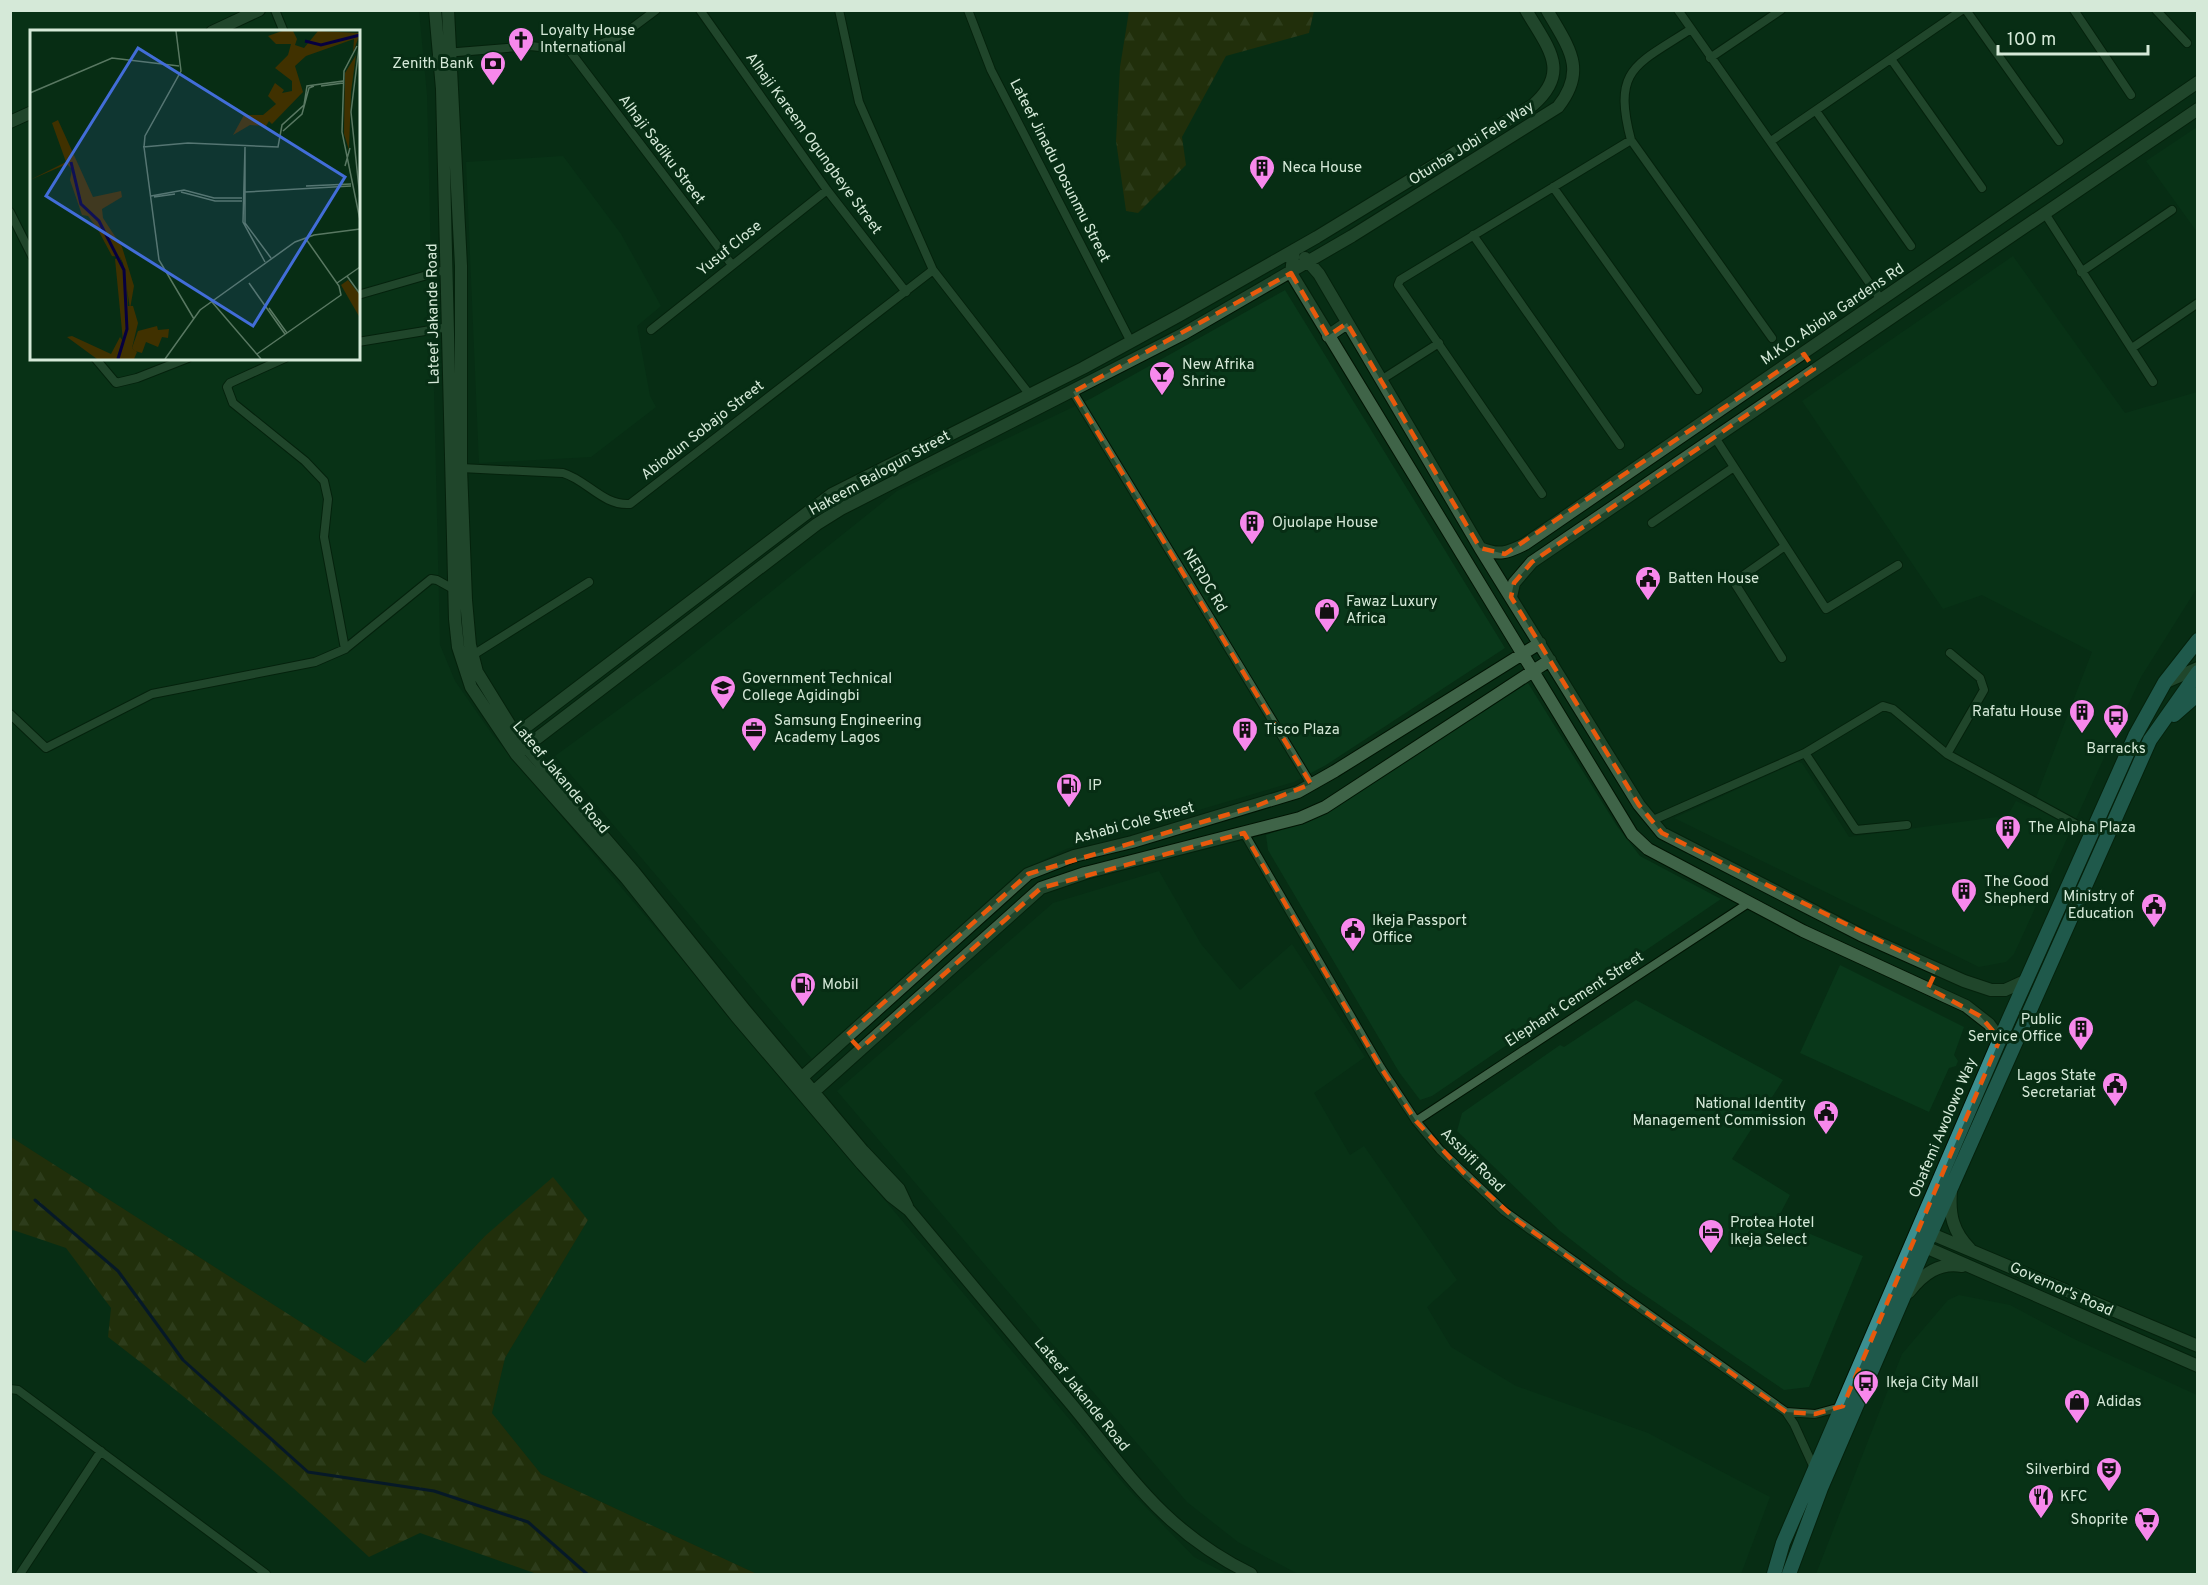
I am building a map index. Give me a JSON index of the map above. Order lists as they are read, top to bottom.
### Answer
{
  "streets": {
    "main road": ["Obafemi Awolowo Way"],
    "street": [
      "Alhaji Kareem Ogungbeye Street",
      "Otunba Jobi Fele Way",
      "Alhaji Sadiku Street",
      "Lateef Jinadu Dosunmu Street",
      "Yusuf Close",
      "Lateef Jakande Road",
      "M.K.O. Abiola Gardens Rd",
      "Abiodun Sobajo Street",
      "Hakeem Balogun Street",
      "NERDC Rd",
      "Ashabi Cole Street",
      "Elephant Cement Street",
      "Assbifi Road",
      "Governor's Road"
    ]
  },
  "crossings": [
    ["Alhaji Kareem Ogungbeye Street", "Yusuf Close"],
    ["Alhaji Kareem Ogungbeye Street", "Abiodun Sobajo Street"],
    ["Otunba Jobi Fele Way", "Hakeem Balogun Street"],
    ["Alhaji Sadiku Street", "Yusuf Close"],
    ["Lateef Jinadu Dosunmu Street", "Hakeem Balogun Street"],
    ["Lateef Jakande Road", "Abiodun Sobajo Street"],
    ["Lateef Jakande Road", "Hakeem Balogun Street"],
    ["Lateef Jakande Road", "Ashabi Cole Street"],
    ["Hakeem Balogun Street", "NERDC Rd"],
    ["NERDC Rd", "Ashabi Cole Street"],
    ["Elephant Cement Street", "Assbifi Road"],
    ["Obafemi Awolowo Way", "Governor's Road"]
  ],
  "places": {
    "church": ["Loyalty House International"],
    "bank": ["Zenith Bank"],
    "building": [
      "Neca House",
      "Ojuolape House",
      "Rafatu House",
      "Tisco Plaza",
      "The Alpha Plaza",
      "The Good Shepherd",
      "Public Service Office"
    ],
    "bar": ["New Afrika Shrine"],
    "public building": [
      "Batten House",
      "Ministry of Education",
      "Ikeja Passport Office",
      "Lagos State Secretariat",
      "National Identity Management Commission"
    ],
    "shop": ["Fawaz Luxury Africa", "Adidas"],
    "school or university": ["Government Technical College Agidingbi"],
    "bus stop": ["Barracks", "Ikeja City Mall"],
    "office": ["Samsung Engineering Academy Lagos"],
    "fuel station": ["IP", "Mobil"],
    "hotel": ["Protea Hotel Ikeja Select"],
    "theatre": ["Silverbird"],
    "restaurant": ["KFC"],
    "supermarket": ["Shoprite"]
  },
  "scale_bar": "100 m"
}
